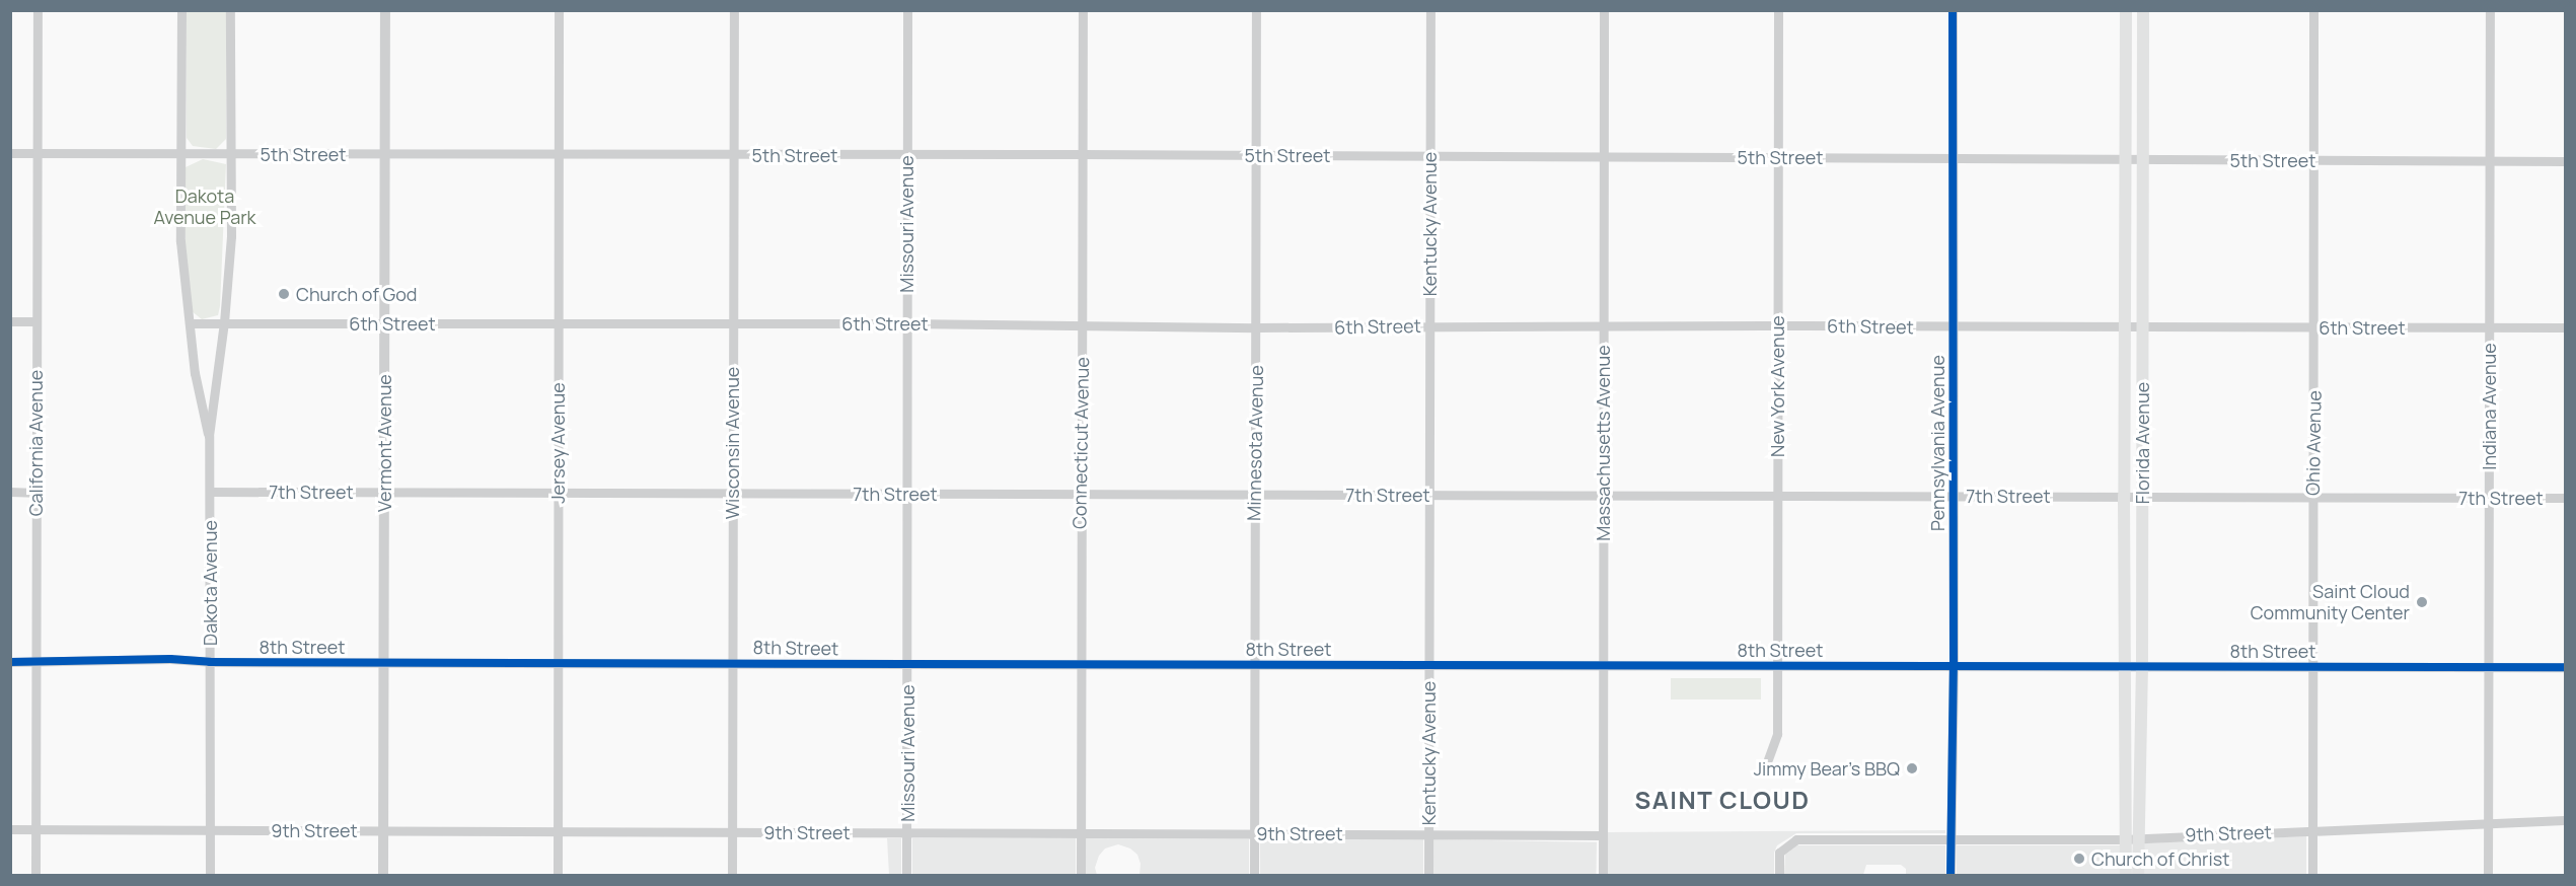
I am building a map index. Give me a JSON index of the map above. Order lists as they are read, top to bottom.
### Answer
{
  "streets": {
    "main road": ["Florida Avenue"],
    "street": [
      "5th Street",
      "Missouri Avenue",
      "Kentucky Avenue",
      "6th Street",
      "New York Avenue",
      "Indiana Avenue",
      "California Avenue",
      "Vermont Avenue",
      "Jersey Avenue",
      "Wisconsin Avenue",
      "Connecticut Avenue",
      "Minnesota Avenue",
      "Massachusetts Avenue",
      "Pennsylvania Avenue",
      "Ohio Avenue",
      "7th Street",
      "Dakota Avenue",
      "8th Street",
      "9th Street"
    ]
  },
  "crossings": [
    ["5th Street", "Missouri Avenue"],
    ["5th Street", "Kentucky Avenue"],
    ["5th Street", "New York Avenue"],
    ["5th Street", "Indiana Avenue"],
    ["5th Street", "California Avenue"],
    ["5th Street", "Vermont Avenue"],
    ["5th Street", "Jersey Avenue"],
    ["5th Street", "Wisconsin Avenue"],
    ["5th Street", "Connecticut Avenue"],
    ["5th Street", "Minnesota Avenue"],
    ["5th Street", "Massachusetts Avenue"],
    ["5th Street", "Pennsylvania Avenue"],
    ["5th Street", "Florida Avenue"],
    ["5th Street", "Ohio Avenue"],
    ["5th Street", "Dakota Avenue"],
    ["Missouri Avenue", "6th Street"],
    ["Missouri Avenue", "7th Street"],
    ["Missouri Avenue", "8th Street"],
    ["Missouri Avenue", "9th Street"],
    ["Kentucky Avenue", "6th Street"],
    ["Kentucky Avenue", "7th Street"],
    ["Kentucky Avenue", "8th Street"],
    ["Kentucky Avenue", "9th Street"],
    ["6th Street", "New York Avenue"],
    ["6th Street", "Indiana Avenue"],
    ["6th Street", "Vermont Avenue"],
    ["6th Street", "Jersey Avenue"],
    ["6th Street", "Wisconsin Avenue"],
    ["6th Street", "Connecticut Avenue"],
    ["6th Street", "Minnesota Avenue"],
    ["6th Street", "Massachusetts Avenue"],
    ["6th Street", "Pennsylvania Avenue"],
    ["6th Street", "Florida Avenue"],
    ["6th Street", "Ohio Avenue"],
    ["6th Street", "Dakota Avenue"],
    ["New York Avenue", "7th Street"],
    ["New York Avenue", "8th Street"],
    ["Indiana Avenue", "7th Street"],
    ["Indiana Avenue", "8th Street"],
    ["Indiana Avenue", "9th Street"],
    ["California Avenue", "8th Street"],
    ["California Avenue", "9th Street"],
    ["Vermont Avenue", "7th Street"],
    ["Vermont Avenue", "8th Street"],
    ["Vermont Avenue", "9th Street"],
    ["Jersey Avenue", "7th Street"],
    ["Jersey Avenue", "8th Street"],
    ["Jersey Avenue", "9th Street"],
    ["Wisconsin Avenue", "7th Street"],
    ["Wisconsin Avenue", "8th Street"],
    ["Wisconsin Avenue", "9th Street"],
    ["Connecticut Avenue", "7th Street"],
    ["Connecticut Avenue", "8th Street"],
    ["Connecticut Avenue", "9th Street"],
    ["Minnesota Avenue", "7th Street"],
    ["Minnesota Avenue", "8th Street"],
    ["Minnesota Avenue", "9th Street"],
    ["Massachusetts Avenue", "7th Street"],
    ["Massachusetts Avenue", "8th Street"],
    ["Massachusetts Avenue", "9th Street"],
    ["Pennsylvania Avenue", "7th Street"],
    ["Pennsylvania Avenue", "8th Street"],
    ["Pennsylvania Avenue", "9th Street"],
    ["Florida Avenue", "7th Street"],
    ["Florida Avenue", "8th Street"],
    ["Florida Avenue", "9th Street"],
    ["Ohio Avenue", "7th Street"],
    ["Ohio Avenue", "8th Street"],
    ["Ohio Avenue", "9th Street"],
    ["7th Street", "Dakota Avenue"],
    ["Dakota Avenue", "8th Street"],
    ["Dakota Avenue", "9th Street"]
  ],
  "districts": ["SAINT CLOUD"],
  "parks": ["Dakota Avenue Park"],
  "places": [
    "Church of God",
    "Saint Cloud Community Center",
    "Jimmy Bear's BBQ",
    "Church of Christ"
  ]
}
